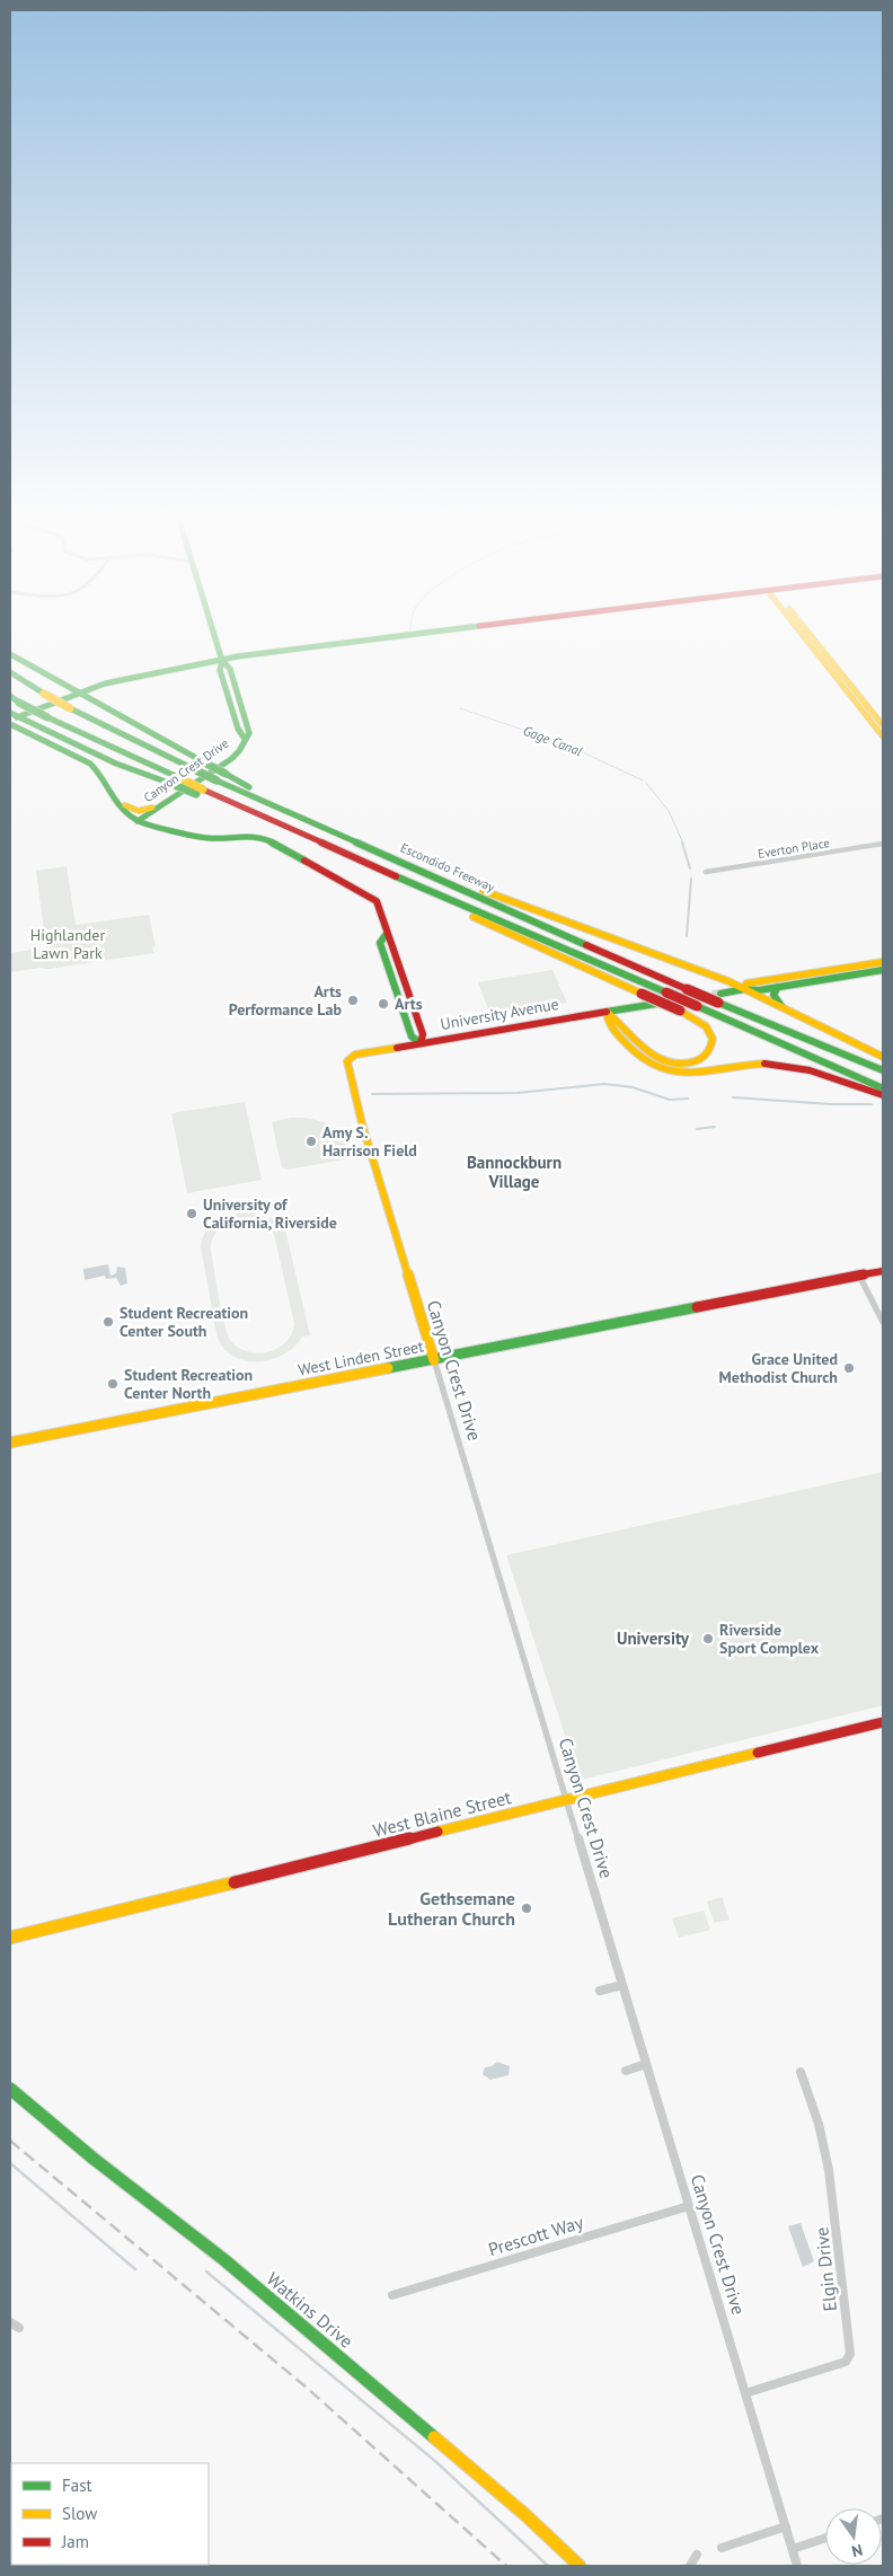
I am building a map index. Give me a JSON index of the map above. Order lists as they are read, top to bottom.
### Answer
{
  "streets": {
    "main road": [
      "Canyon Crest Drive",
      "Escondido Freeway",
      "University Avenue",
      "West Linden Street",
      "West Blaine Street",
      "Watkins Drive"
    ],
    "street": ["Everton Place", "Prescott Way", "Elgin Drive"]
  },
  "crossings": [
    ["Canyon Crest Drive", "University Avenue"],
    ["Canyon Crest Drive", "West Linden Street"],
    ["Canyon Crest Drive", "West Blaine Street"],
    ["Canyon Crest Drive", "Prescott Way"],
    ["Canyon Crest Drive", "Elgin Drive"]
  ],
  "districts": ["Bannockburn Village", "University"],
  "water": ["Gage Canal"],
  "parks": ["Highlander Lawn Park"],
  "places": [
    "Arts Performance Lab",
    "Arts",
    "Amy S. Harrison Field",
    "University of California, Riverside",
    "Student Recreation Center South",
    "Grace United Methodist Church",
    "Student Recreation Center North",
    "Riverside Sport Complex",
    "Gethsemane Lutheran Church"
  ],
  "legend": ["Fast", "Slow", "Jam"],
  "north": "bottom"
}
